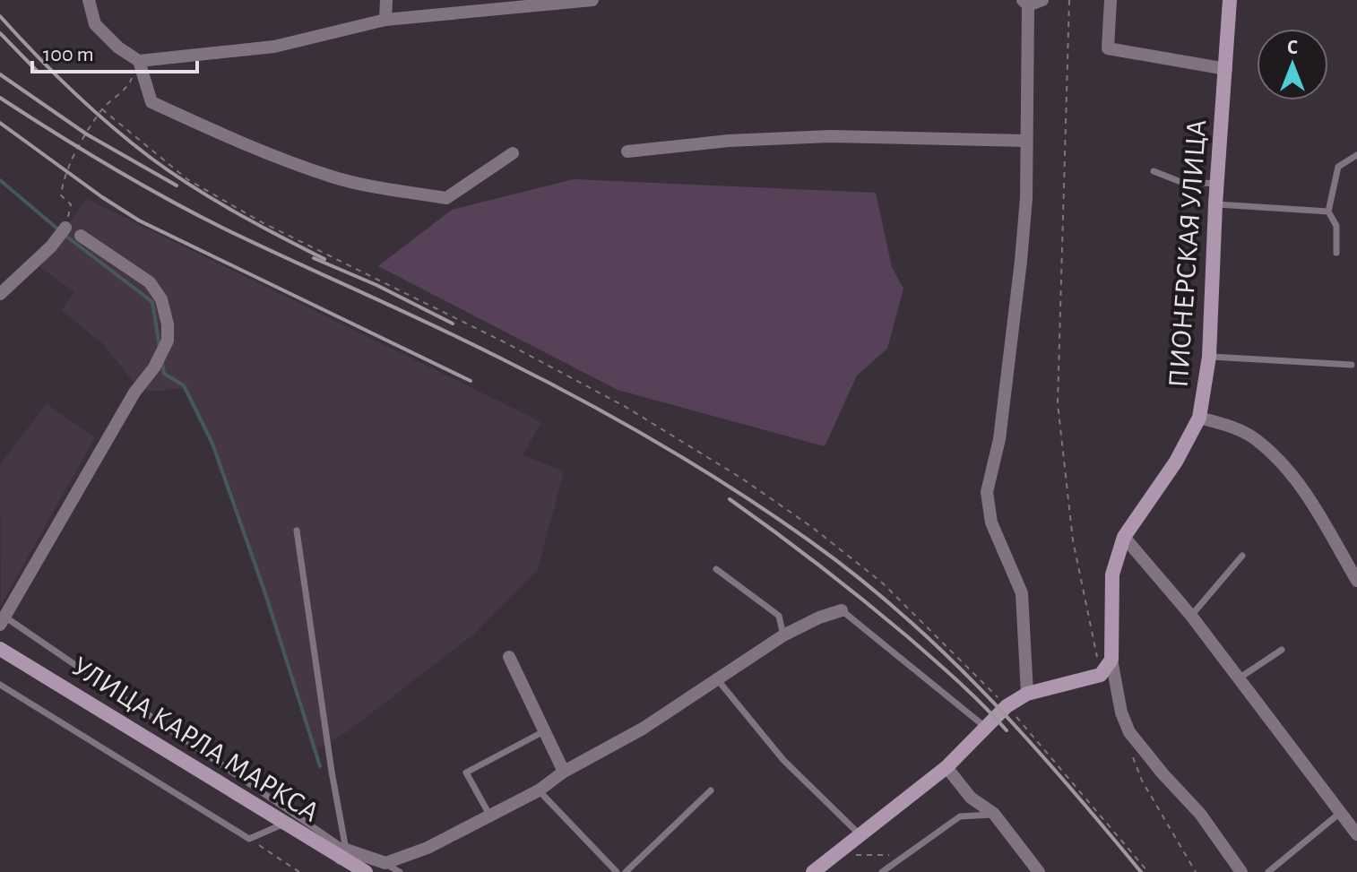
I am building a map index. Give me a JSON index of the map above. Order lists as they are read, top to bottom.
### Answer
{
  "streets": {
    "street": ["ПИОНЕРСКАЯ УЛИЦА", "УЛИЦА КАРЛА МАРКСА"]
  },
  "scale_bar": "100 m",
  "north": "top"
}
